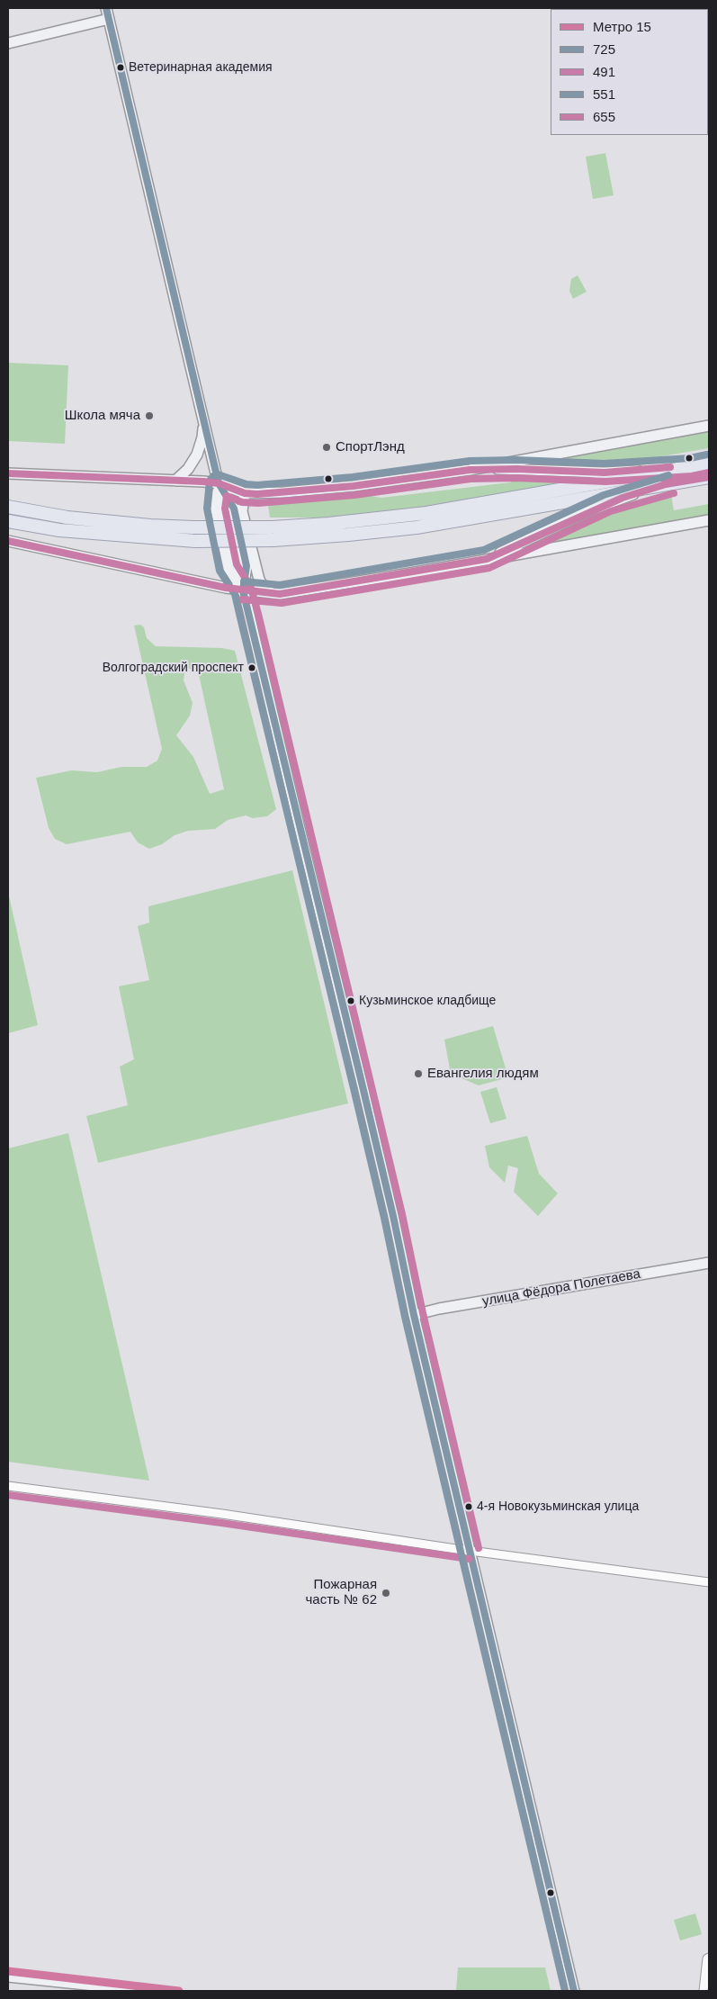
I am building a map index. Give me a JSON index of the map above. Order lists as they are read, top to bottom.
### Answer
{
  "streets": {
    "main road": ["улица Фёдора Полетаева"]
  },
  "places": [
    "Ветеринарная академия",
    "Школа мяча",
    "СпортЛэнд",
    "Волгоградский проспект",
    "Кузьминское кладбище",
    "Евангелия людям",
    "4-я Новокузьминская улица",
    "Пожарная часть № 62"
  ],
  "lines": [
    "transit line 725",
    "transit line 551",
    "transit line 655",
    "transit line 491",
    "metro line 15"
  ],
  "legend": [
    "Метро 15",
    "725",
    "491",
    "551",
    "655"
  ]
}
